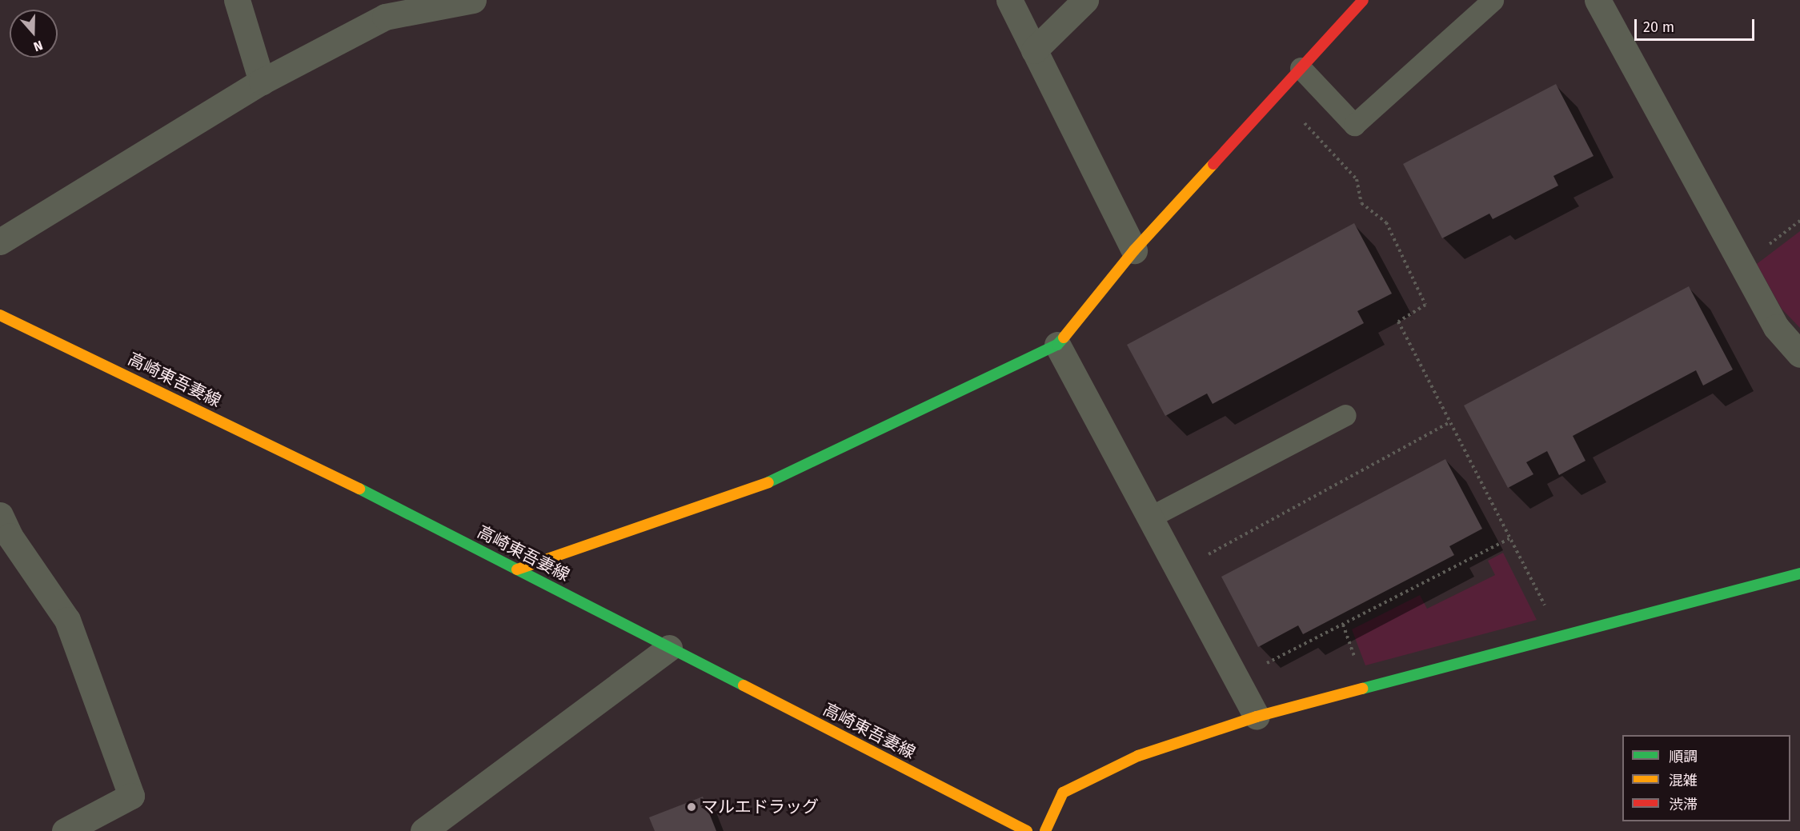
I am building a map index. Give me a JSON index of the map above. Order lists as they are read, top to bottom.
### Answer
{
  "streets": {
    "street": ["高崎東吾妻線"]
  },
  "places": ["マルエドラッグ"],
  "legend": ["順調", "混雑", "渋滞"],
  "scale_bar": "20 m",
  "north": "bottom"
}
